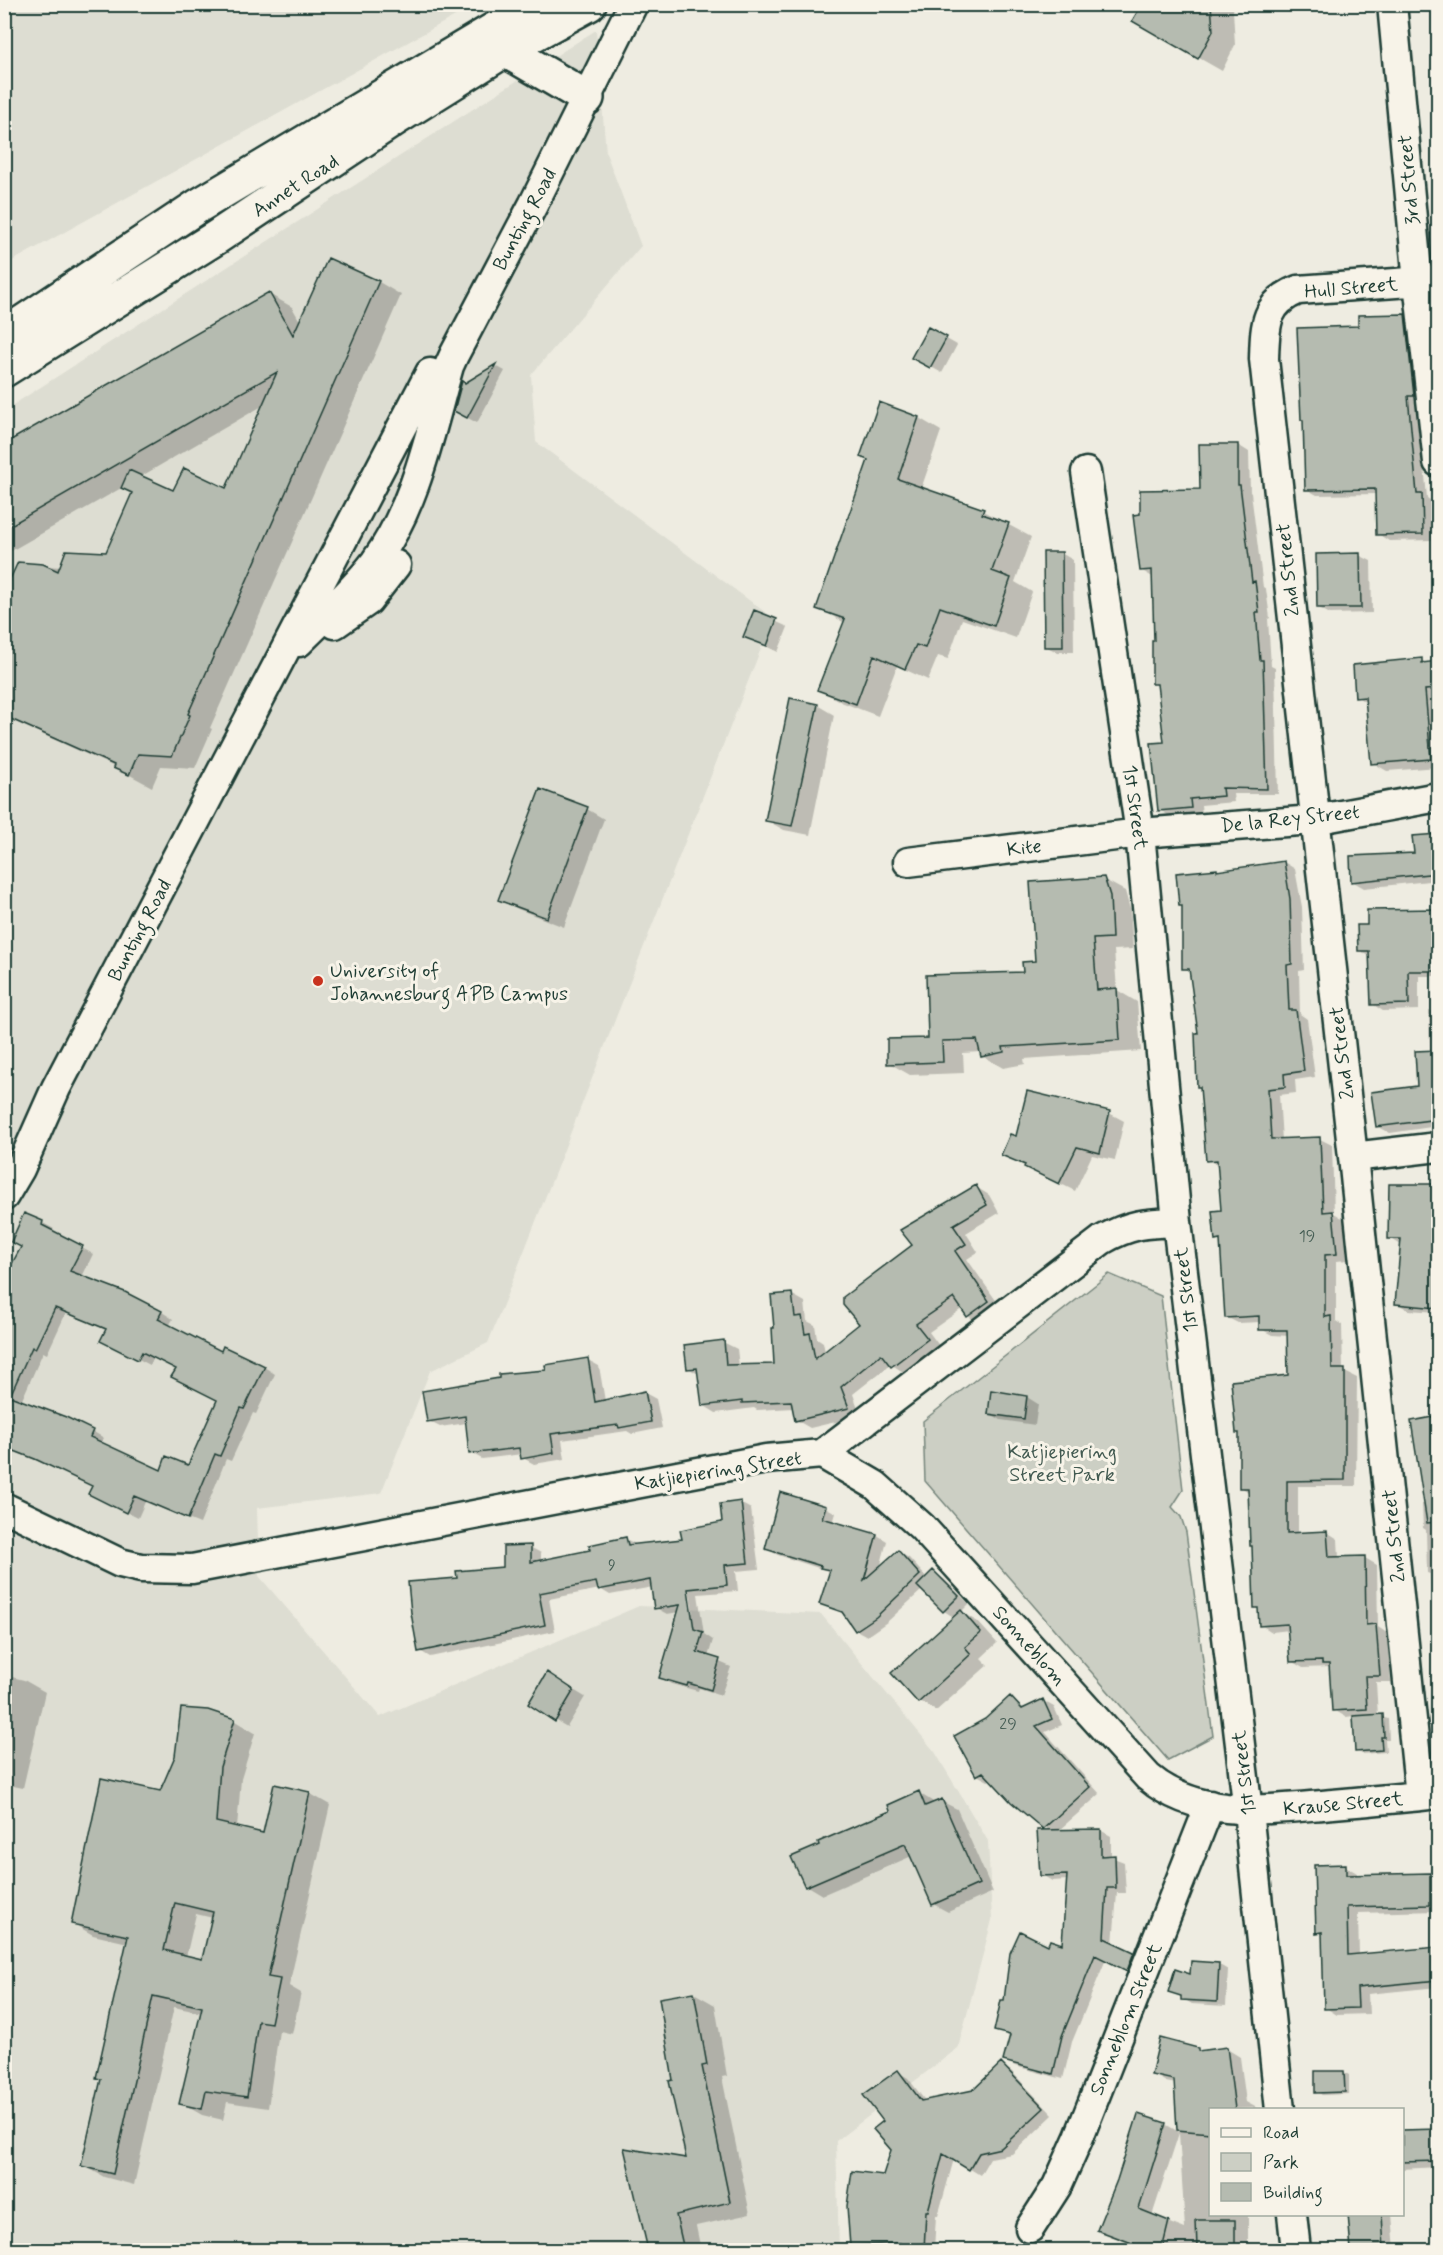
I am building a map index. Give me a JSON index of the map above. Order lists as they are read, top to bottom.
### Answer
{
  "streets": {
    "main road": ["Annet Road"],
    "street": [
      "3rd Street",
      "Bunting Road",
      "Hull Street",
      "2nd Street",
      "1st Street",
      "De la Rey Street",
      "Kite",
      "Katjiepiering Street",
      "Sonneblom",
      "Krause Street",
      "Sonneblom Street"
    ]
  },
  "crossings": [
    ["3rd Street", "Hull Street"],
    ["Hull Street", "2nd Street"],
    ["2nd Street", "De la Rey Street"],
    ["2nd Street", "Krause Street"],
    ["1st Street", "De la Rey Street"],
    ["1st Street", "Kite"],
    ["1st Street", "Katjiepiering Street"],
    ["1st Street", "Sonneblom"],
    ["1st Street", "Krause Street"],
    ["De la Rey Street", "Kite"],
    ["Katjiepiering Street", "Sonneblom"],
    ["Sonneblom", "Krause Street"],
    ["Sonneblom", "Sonneblom Street"]
  ],
  "parks": ["Katjiepiering Street Park"],
  "places": ["University of Johannesburg APB Campus"],
  "house_numbers": ["19", "9", "29"],
  "legend": ["Road", "Park", "Building"]
}
